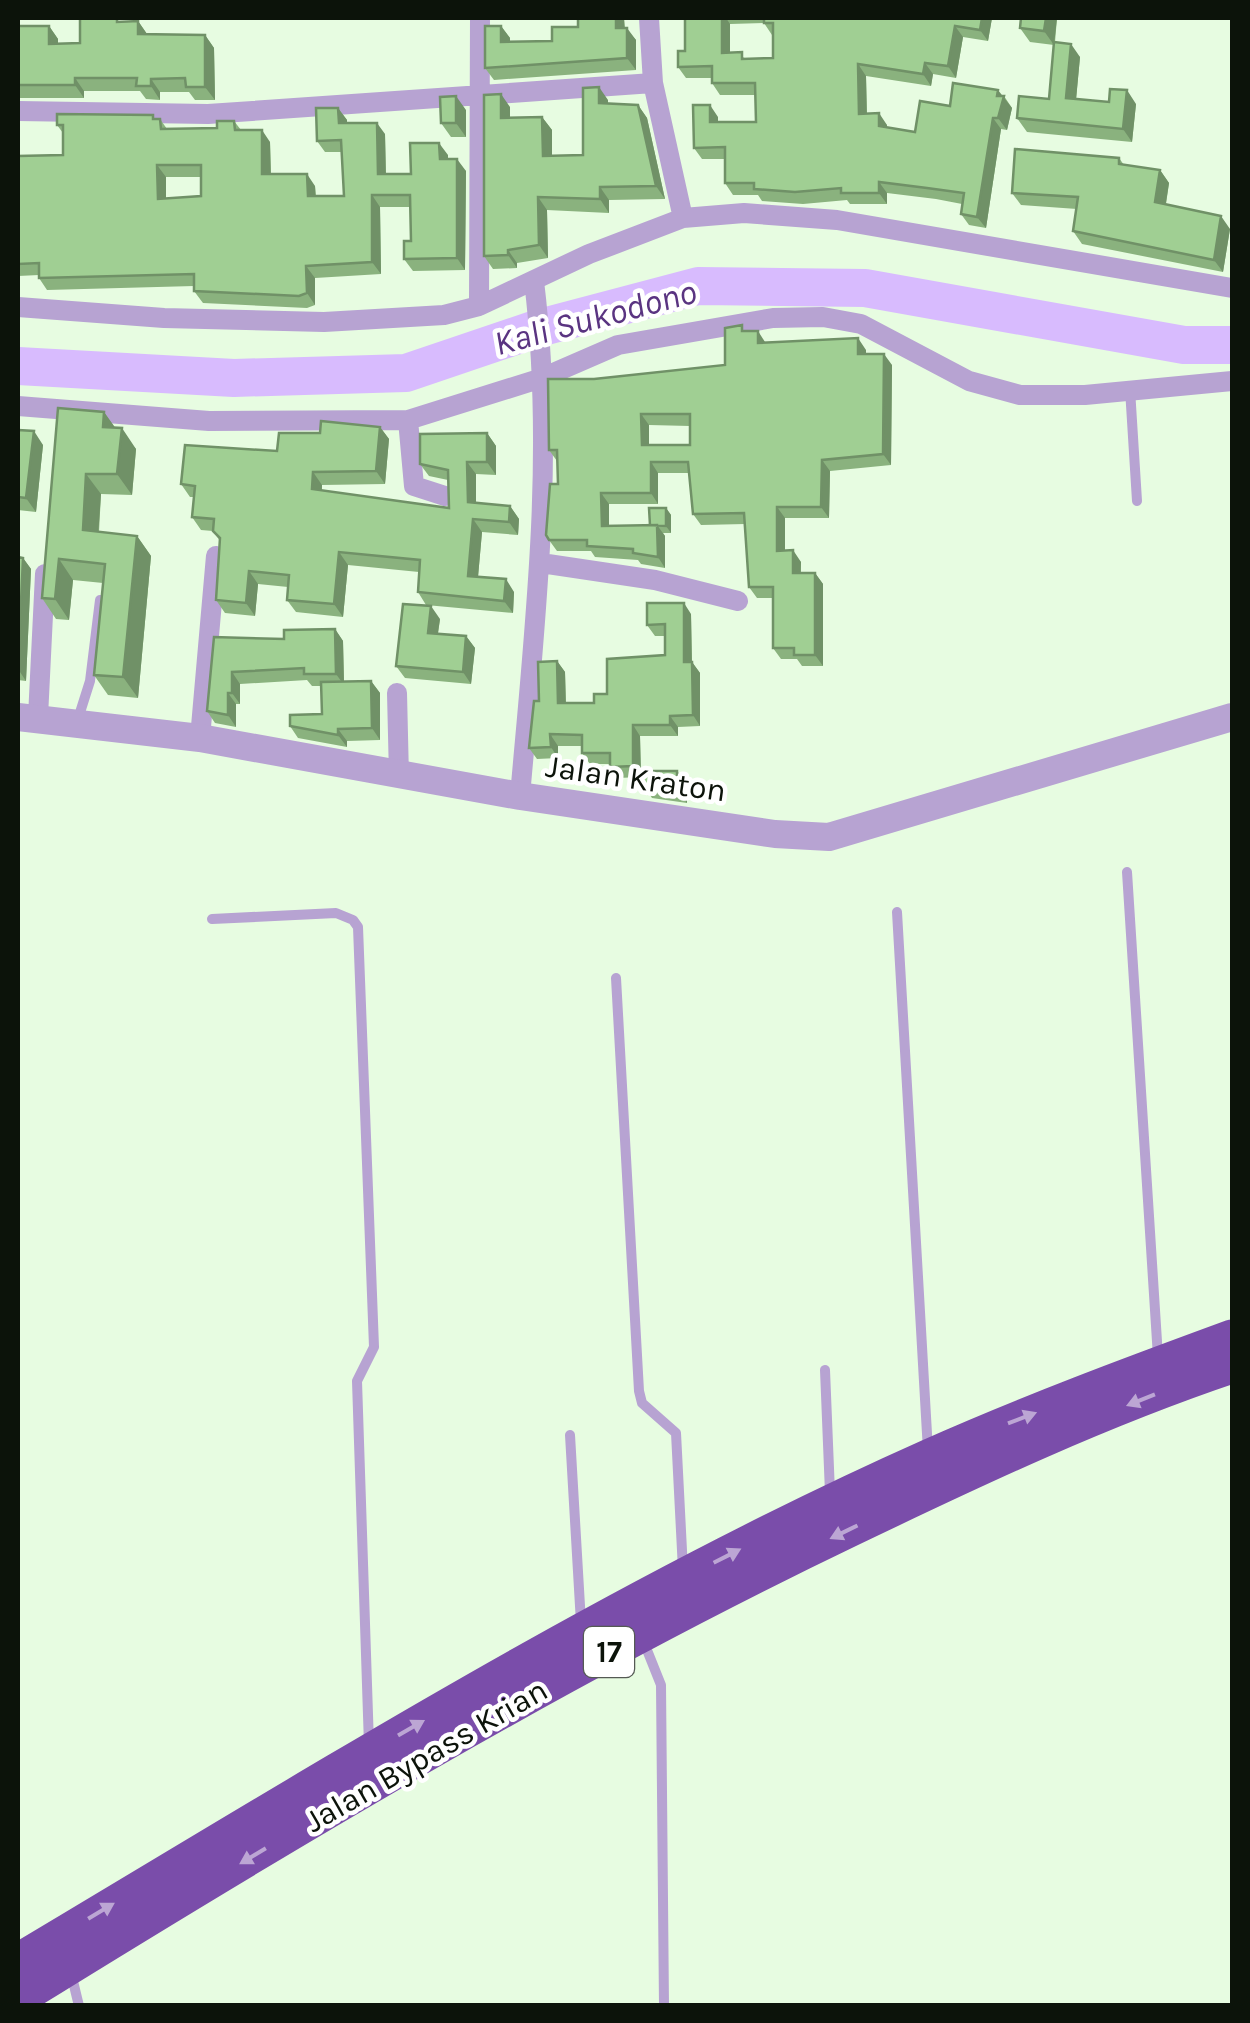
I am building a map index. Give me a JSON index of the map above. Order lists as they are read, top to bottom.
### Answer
{
  "streets": {
    "highway": ["17", "Jalan Bypass Krian"],
    "street": ["Jalan Kraton"]
  },
  "water": ["Kali Sukodono"]
}
